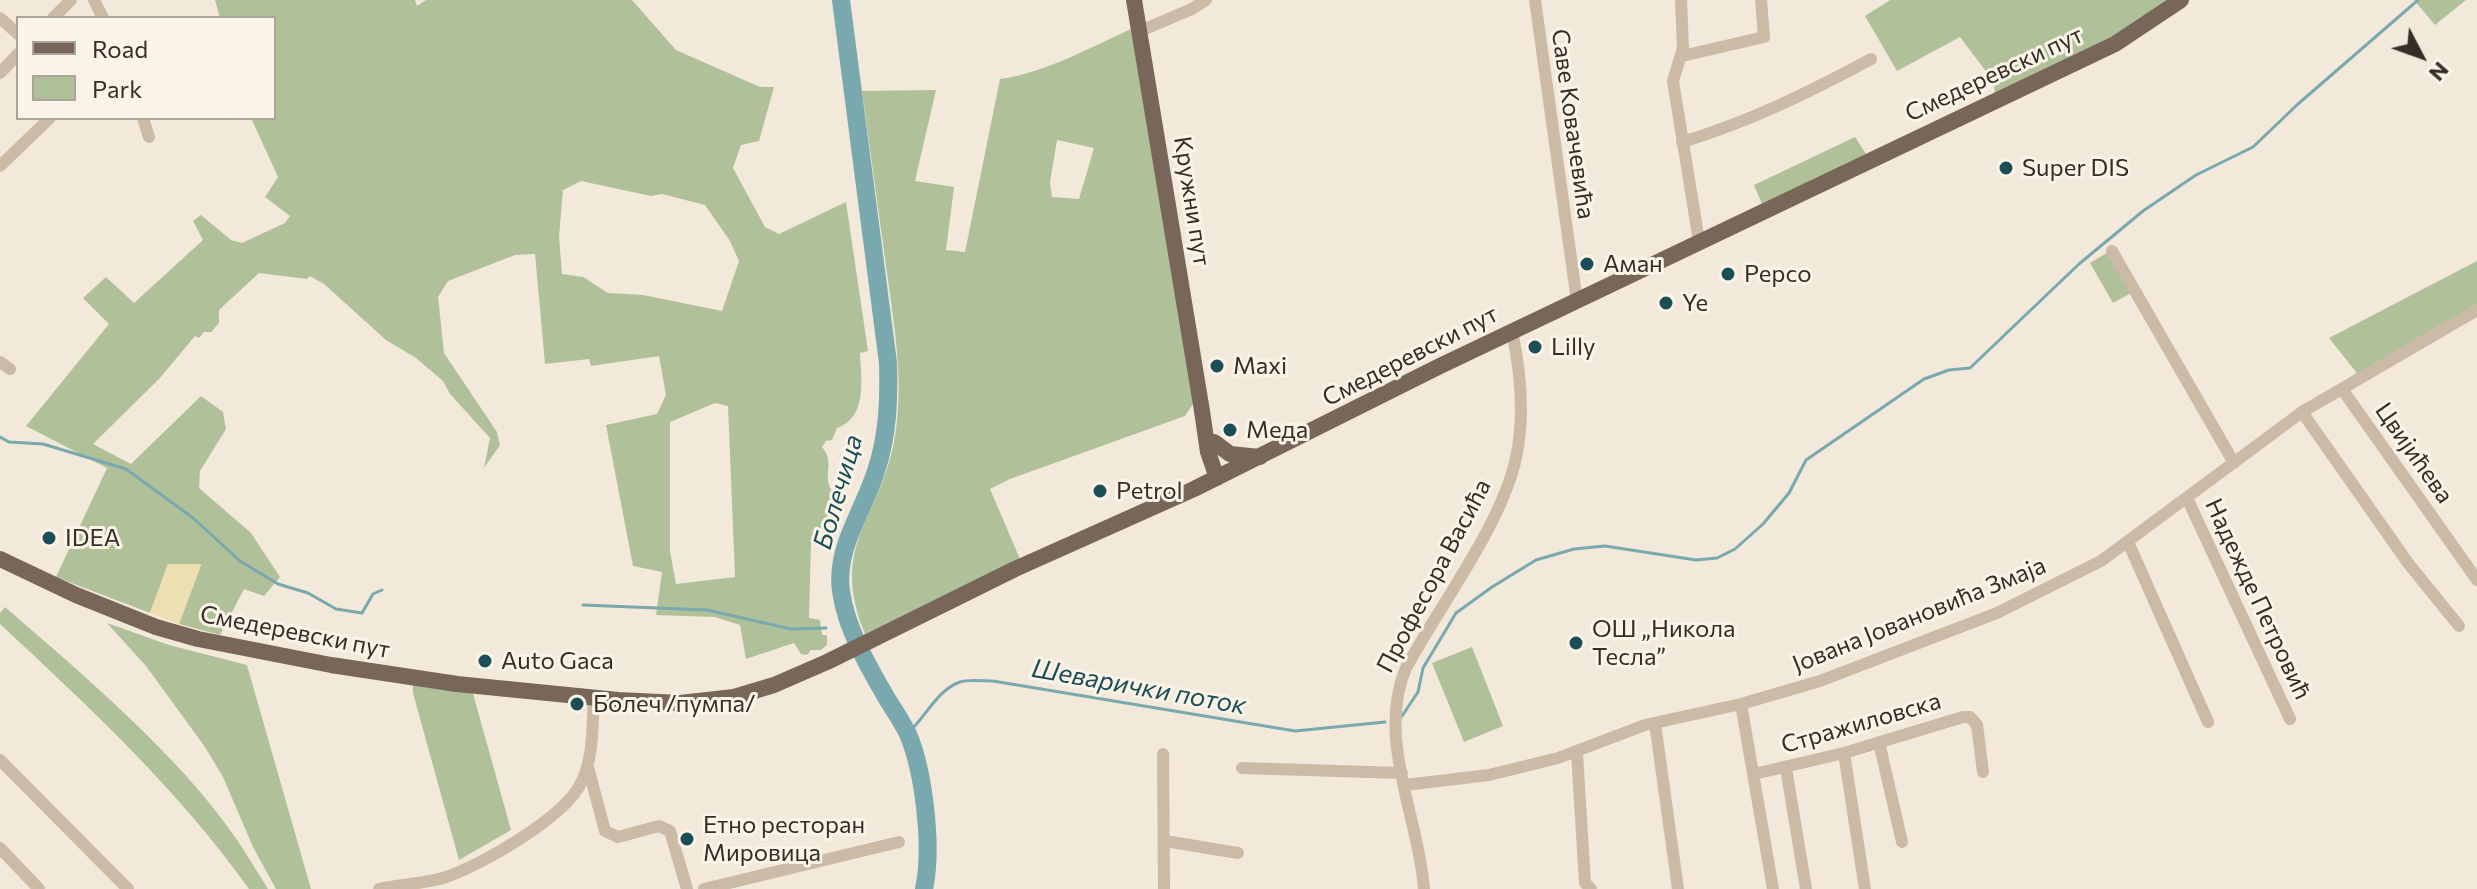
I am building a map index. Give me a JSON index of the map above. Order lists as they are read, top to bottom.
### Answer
{
  "streets": {
    "main road": ["Смедеревски пут", "Кружни пут"],
    "street": [
      "Саве Ковачевића",
      "Цвијићева",
      "Професора Васића",
      "Надежде Петровић",
      "Јована Јовановића Змаја",
      "Стражиловска"
    ]
  },
  "crossings": [
    ["Смедеревски пут", "Саве Ковачевића"],
    ["Смедеревски пут", "Кружни пут"],
    ["Смедеревски пут", "Професора Васића"],
    ["Цвијићева", "Јована Јовановића Змаја"],
    ["Професора Васића", "Јована Јовановића Змаја"],
    ["Надежде Петровић", "Јована Јовановића Змаја"]
  ],
  "water": ["Болечица", "Шеварички поток"],
  "places": [
    "Super DIS",
    "Аман",
    "Pepco",
    "Ye",
    "Lilly",
    "Maxi",
    "Меда",
    "Petrol",
    "IDEA",
    "ОШ „Никола Тесла”",
    "Auto Gaca",
    "Болеч /пумпа/",
    "Етно ресторан Мировица"
  ],
  "legend": ["Road", "Park"],
  "north": "bottom right"
}
